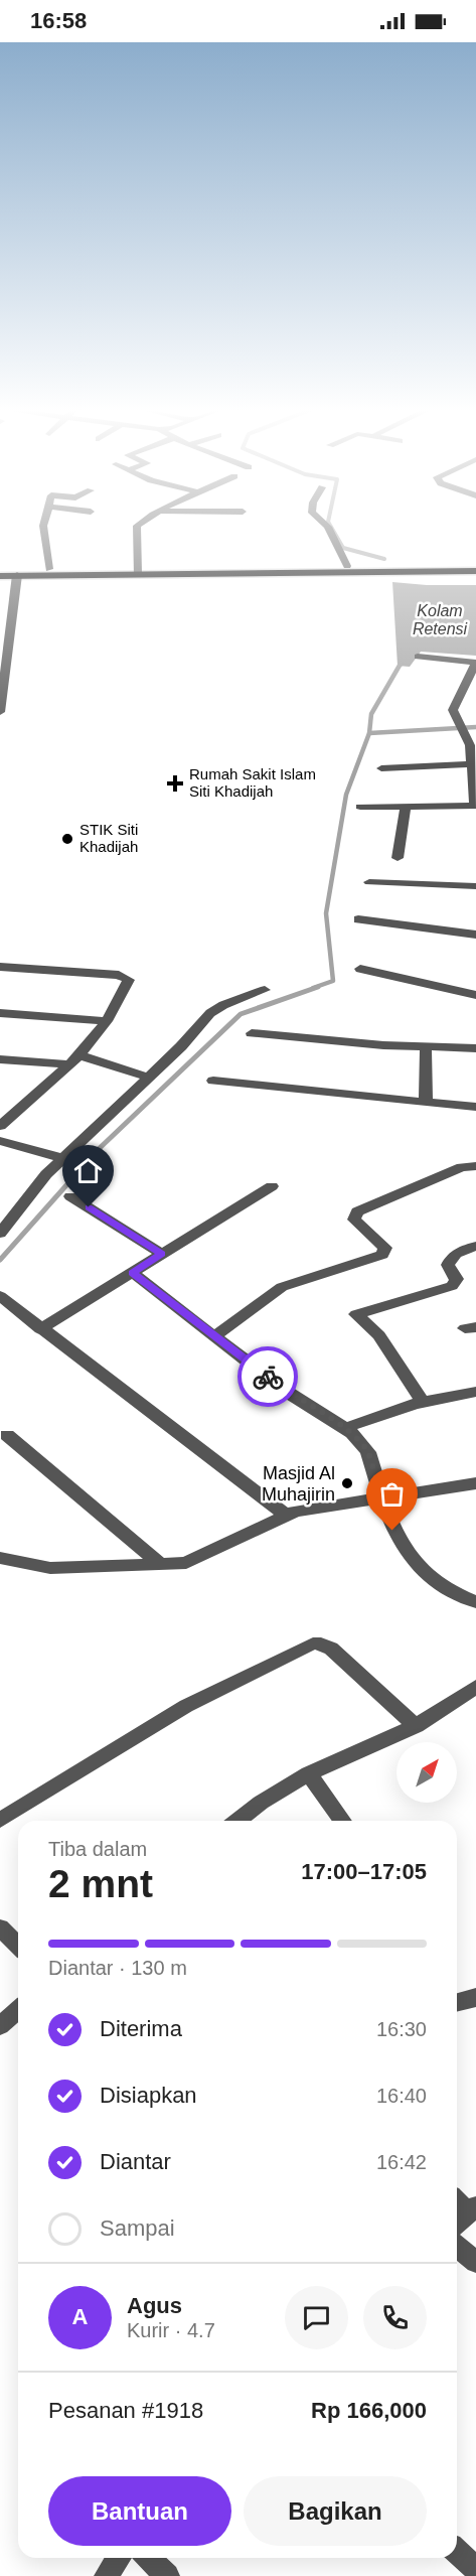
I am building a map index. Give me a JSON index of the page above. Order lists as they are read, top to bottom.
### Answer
{
  "water": ["Kolam Retensi"],
  "places": {
    "health": ["Rumah Sakit Islam Siti Khadijah"],
    "other": ["STIK Siti Khadijah", "Masjid Al Muhajirin"]
  },
  "north": "top right",
  "page": {
    "status": "16:58",
    "heading": ["2 mnt", "Tiba dalam", "17:00–17:05"],
    "panel": [
      "Agus",
      "Kurir · 4.7",
      "Pesanan #1918",
      "Rp 166,000"
    ],
    "bar": "Diantar · 130 m",
    "list": [
      ["Diterima", "16:30"],
      ["Disiapkan", "16:40"],
      ["Diantar", "16:42"],
      "Sampai"
    ],
    "round": "A",
    "buttons": ["Bantuan", "Bagikan"]
  }
}
